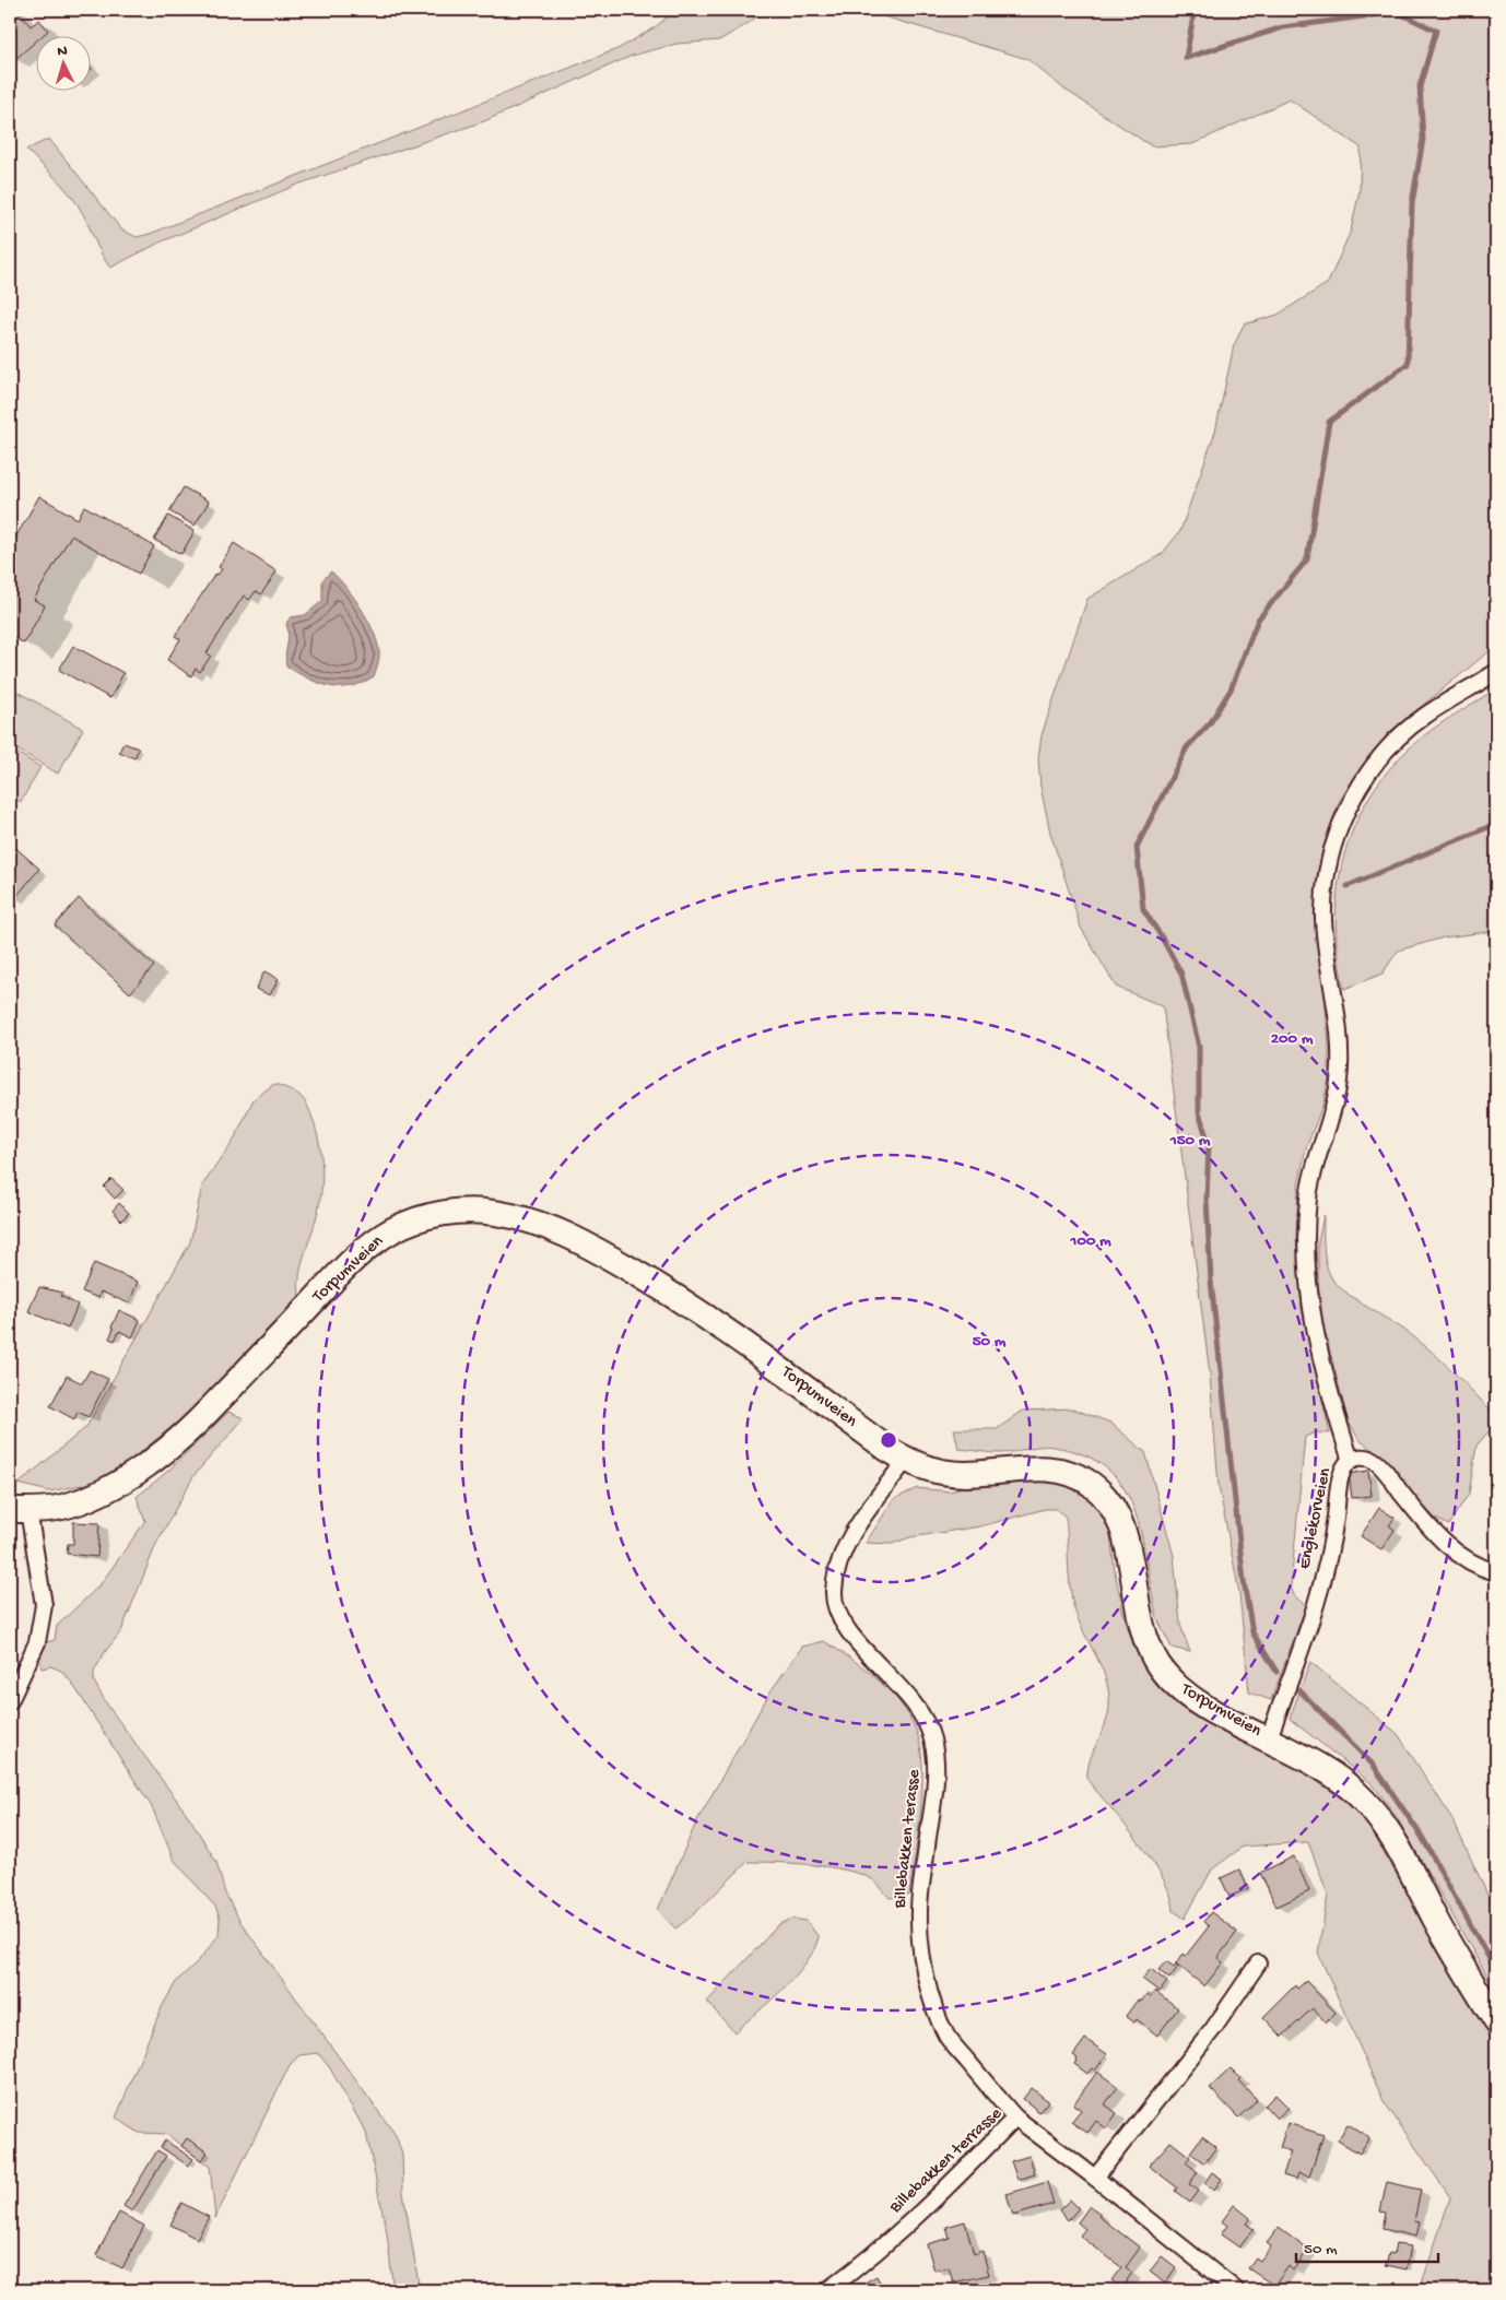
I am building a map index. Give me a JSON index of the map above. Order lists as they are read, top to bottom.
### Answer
{
  "streets": {
    "main road": ["Torpumveien"],
    "street": ["Englekorveien", "Billebakken terasse", "Billebakken terrasse"]
  },
  "crossings": [
    ["Torpumveien", "Englekorveien"],
    ["Torpumveien", "Billebakken terasse"],
    ["Billebakken terasse", "Billebakken terrasse"]
  ],
  "scale_bar": "50 m",
  "north": "top",
  "rings": [
    "200 m",
    "150 m",
    "100 m",
    "50 m"
  ]
}
